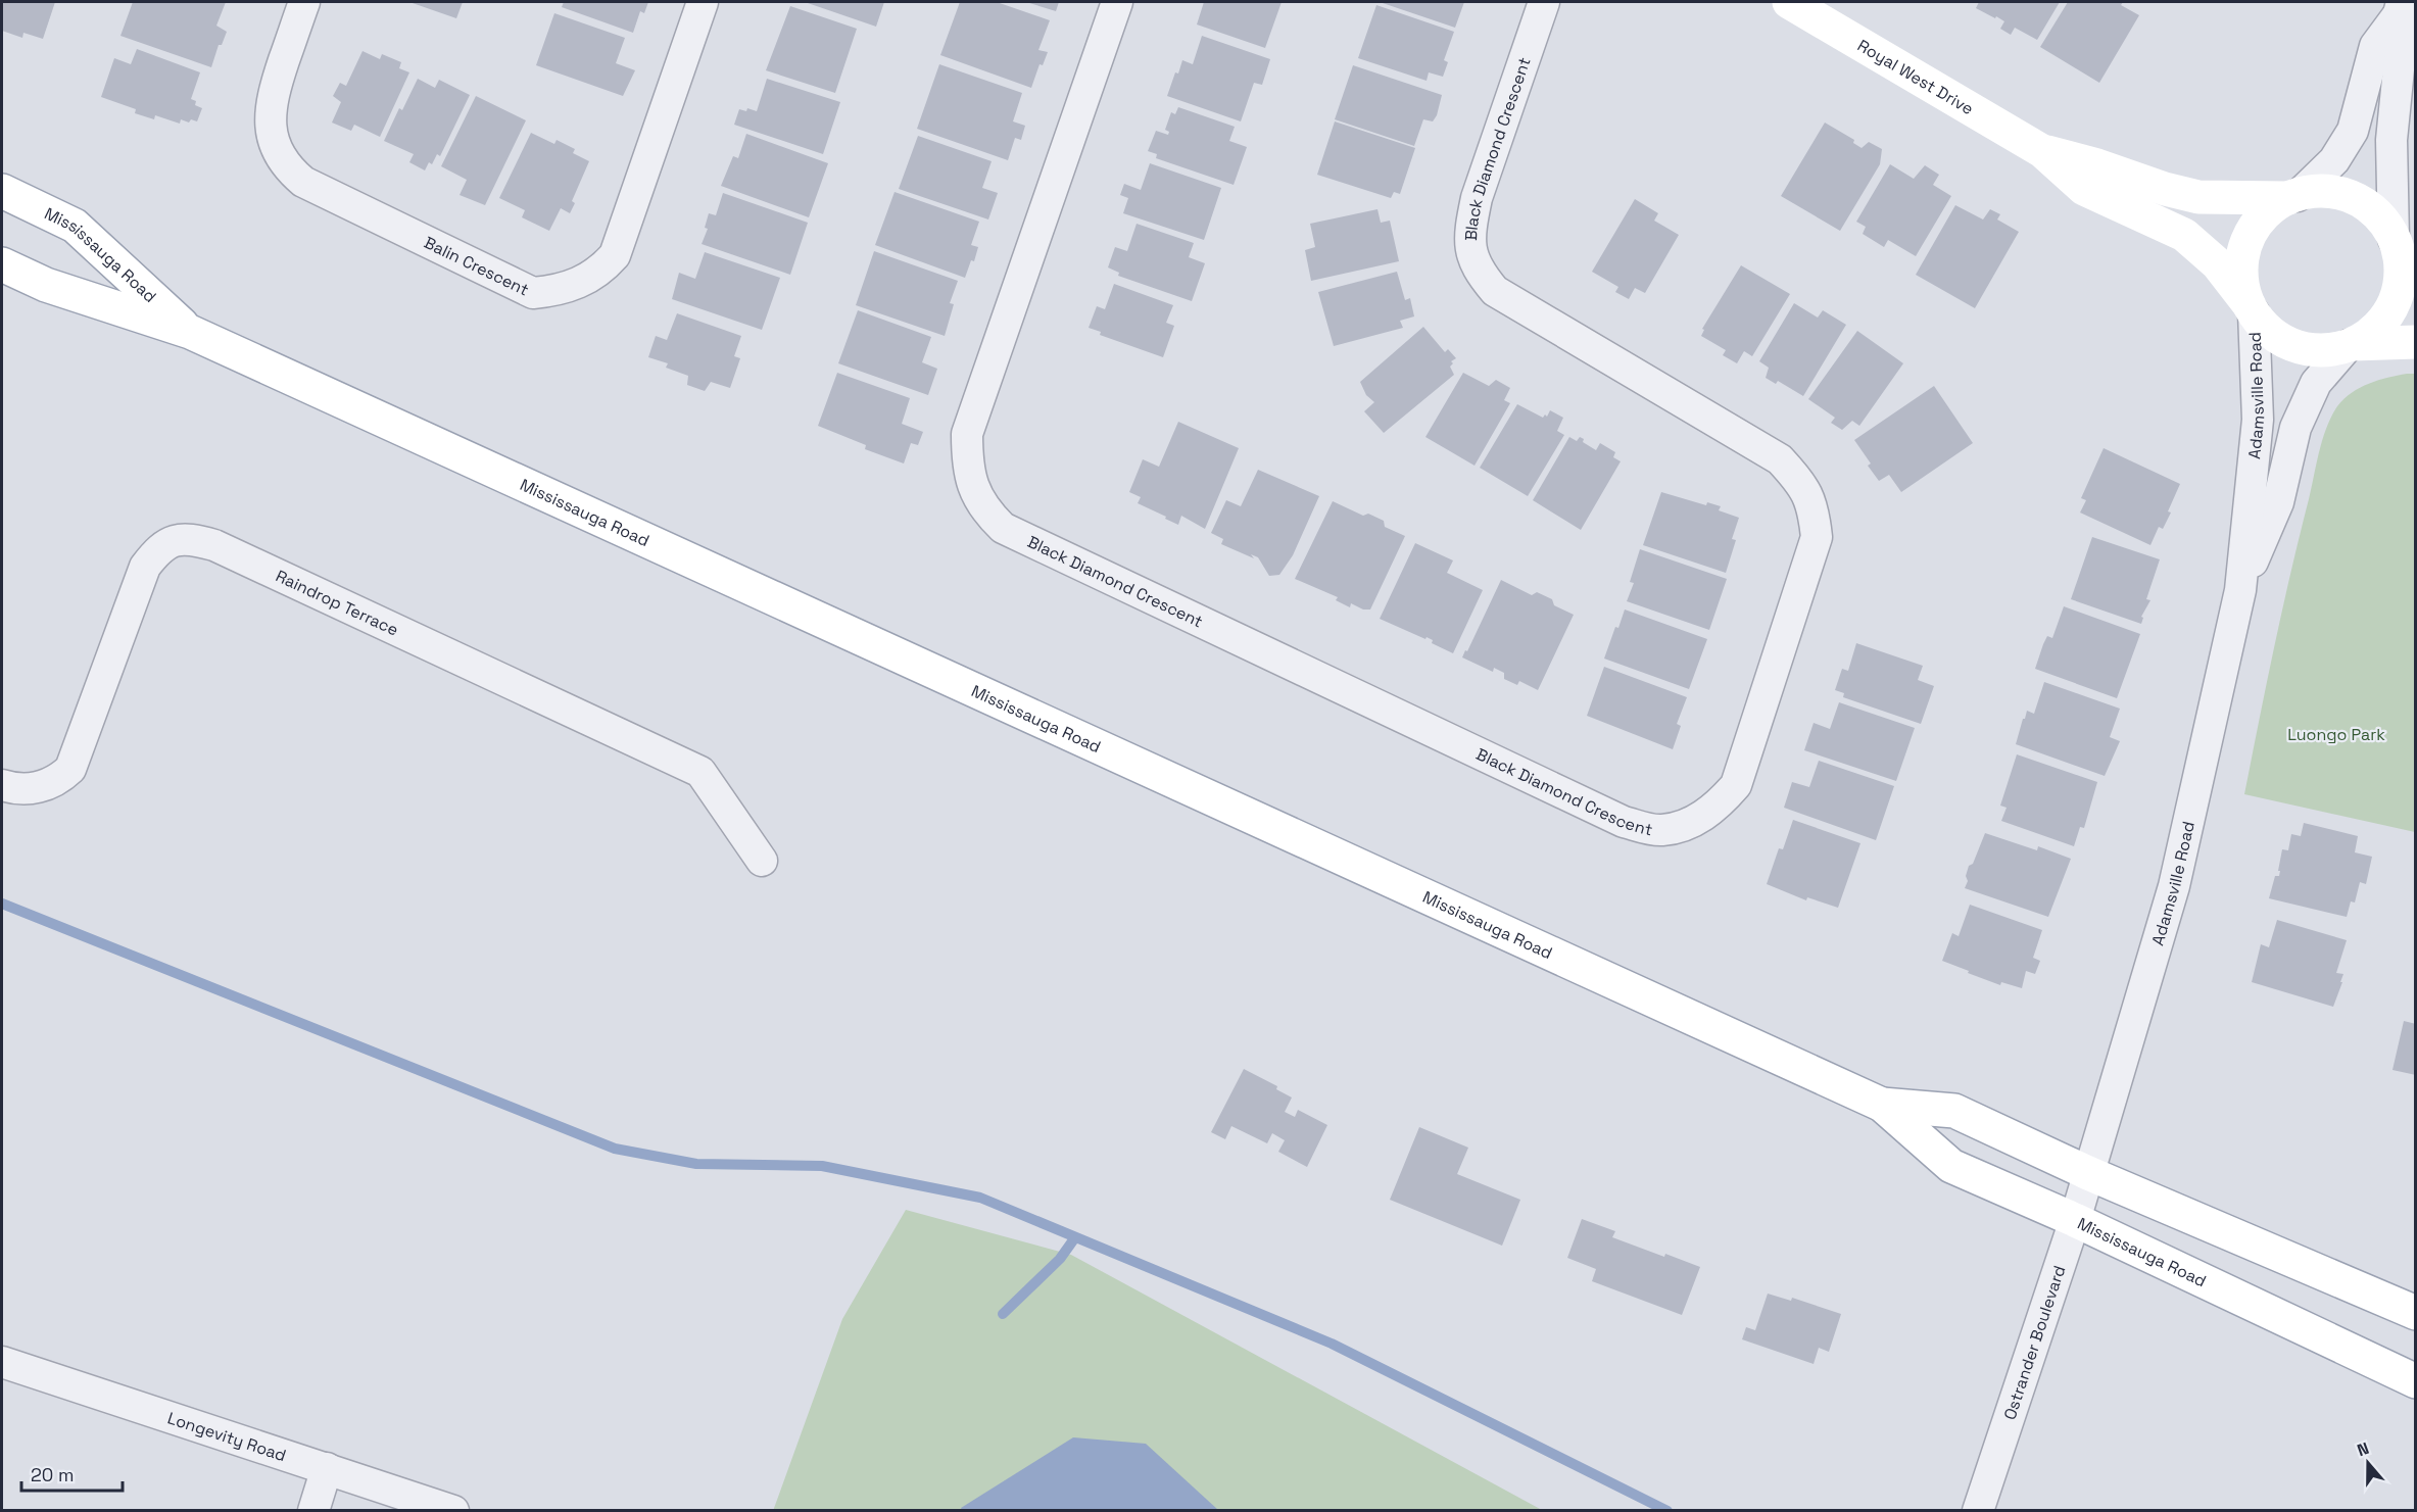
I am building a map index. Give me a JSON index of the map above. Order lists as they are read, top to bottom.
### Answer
{
  "streets": {
    "main road": ["Royal West Drive", "Mississauga Road"],
    "street": [
      "Black Diamond Crescent",
      "Balin Crescent",
      "Adamsville Road",
      "Raindrop Terrace",
      "Ostrander Boulevard",
      "Longevity Road"
    ]
  },
  "crossings": [
    ["Royal West Drive", "Adamsville Road"],
    ["Mississauga Road", "Adamsville Road"],
    ["Mississauga Road", "Ostrander Boulevard"],
    ["Adamsville Road", "Ostrander Boulevard"]
  ],
  "parks": ["Luongo Park"],
  "scale_bar": "20 m",
  "north": "top"
}
